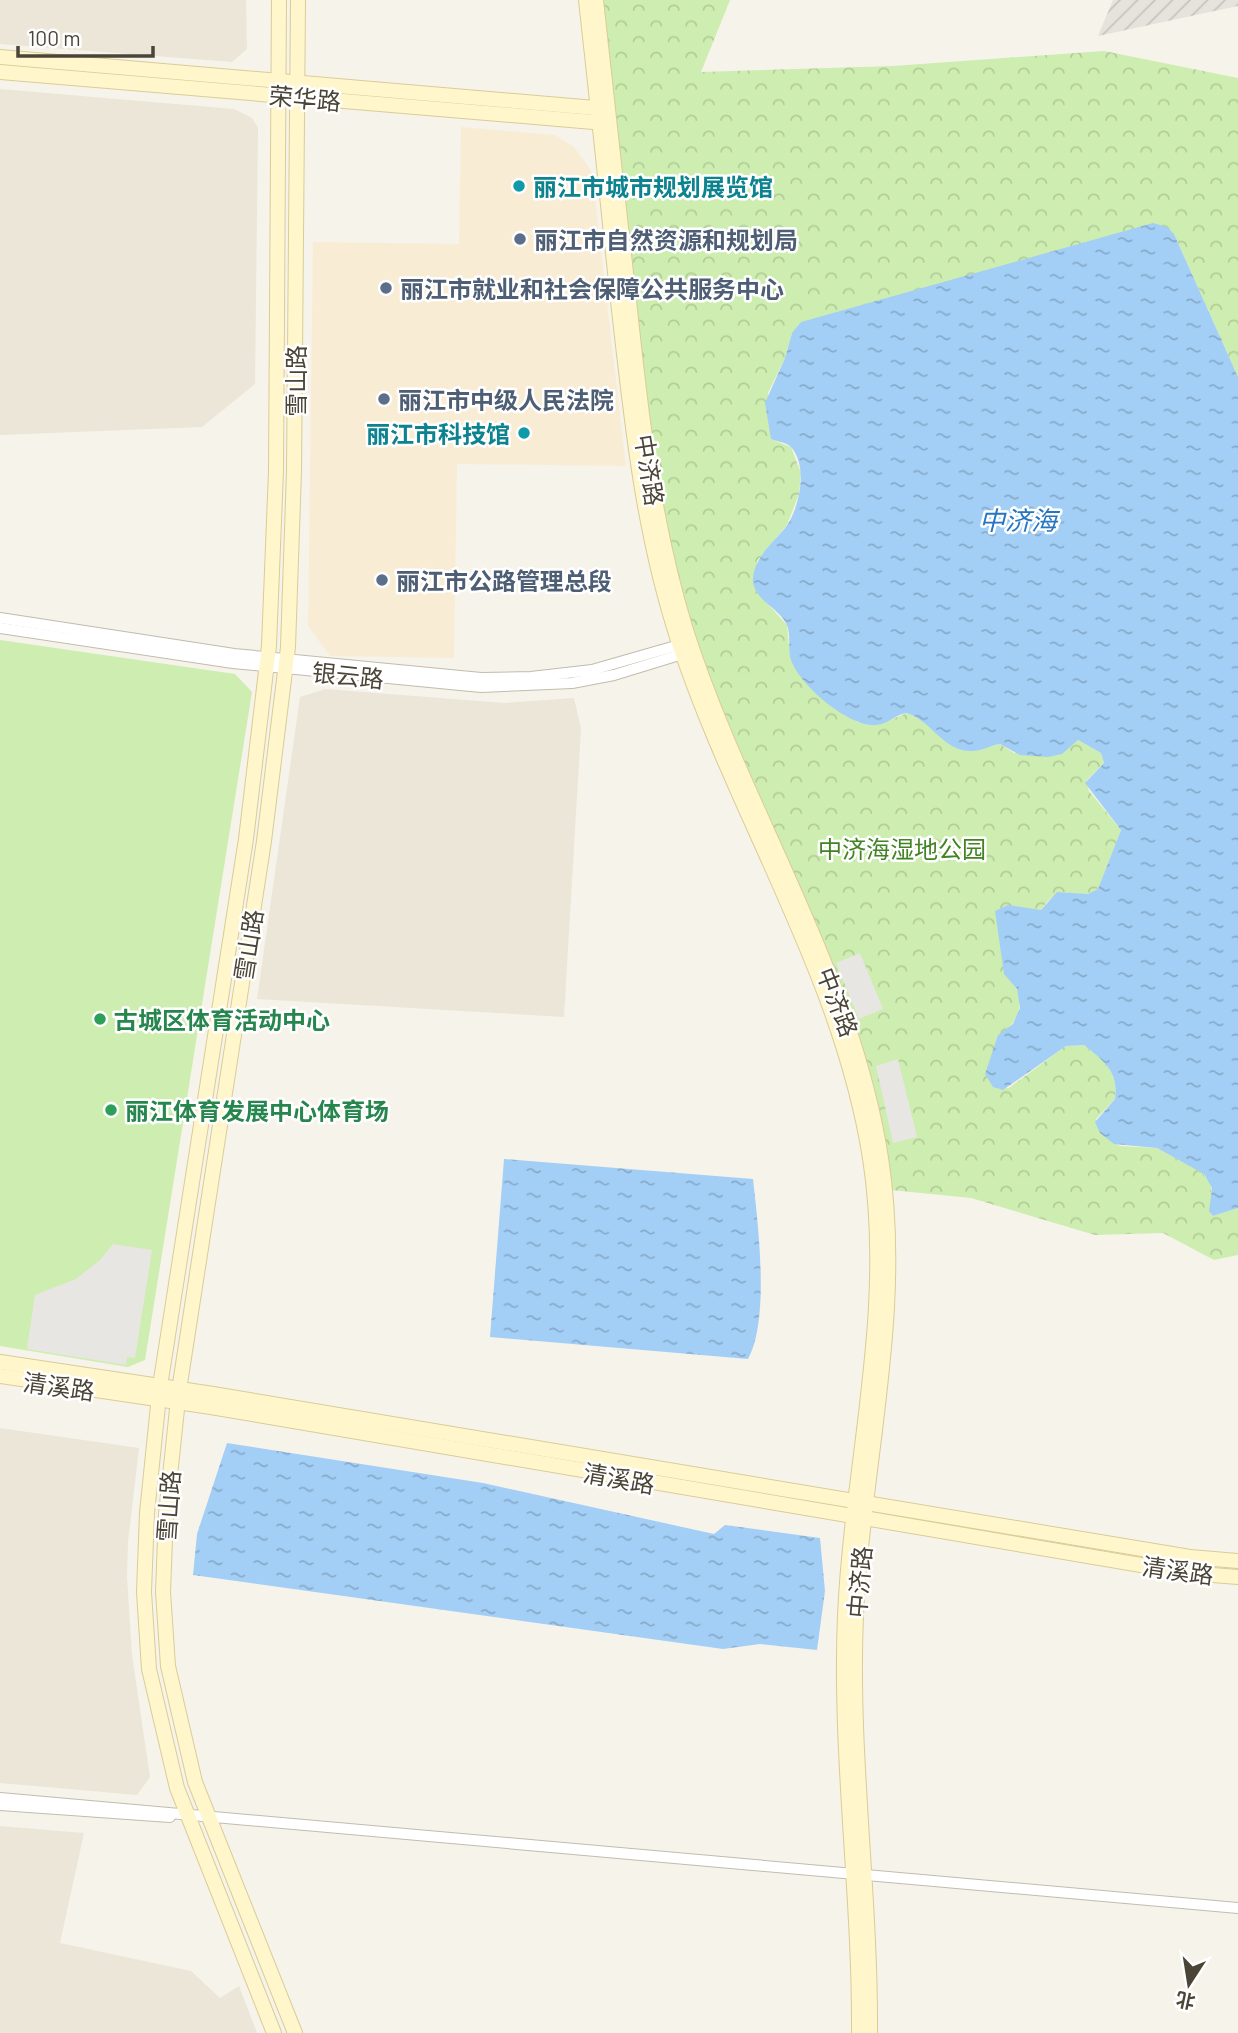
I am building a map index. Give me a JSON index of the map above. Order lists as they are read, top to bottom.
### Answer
{
  "streets": {
    "street": [
      "荣华路",
      "雪山路",
      "中济路",
      "银云路",
      "清溪路"
    ]
  },
  "crossings": [
    ["荣华路", "雪山路"],
    ["荣华路", "中济路"],
    ["雪山路", "银云路"],
    ["雪山路", "清溪路"],
    ["中济路", "银云路"],
    ["中济路", "清溪路"]
  ],
  "water": ["中济海"],
  "parks": ["中济海湿地公园"],
  "places": [
    "丽江市城市规划展览馆",
    "丽江市自然资源和规划局",
    "丽江市就业和社会保障公共服务中心",
    "丽江市中级人民法院",
    "丽江市科技馆",
    "丽江市公路管理总段",
    "古城区体育活动中心",
    "丽江体育发展中心体育场"
  ],
  "scale_bar": "100 m",
  "north": "bottom"
}
